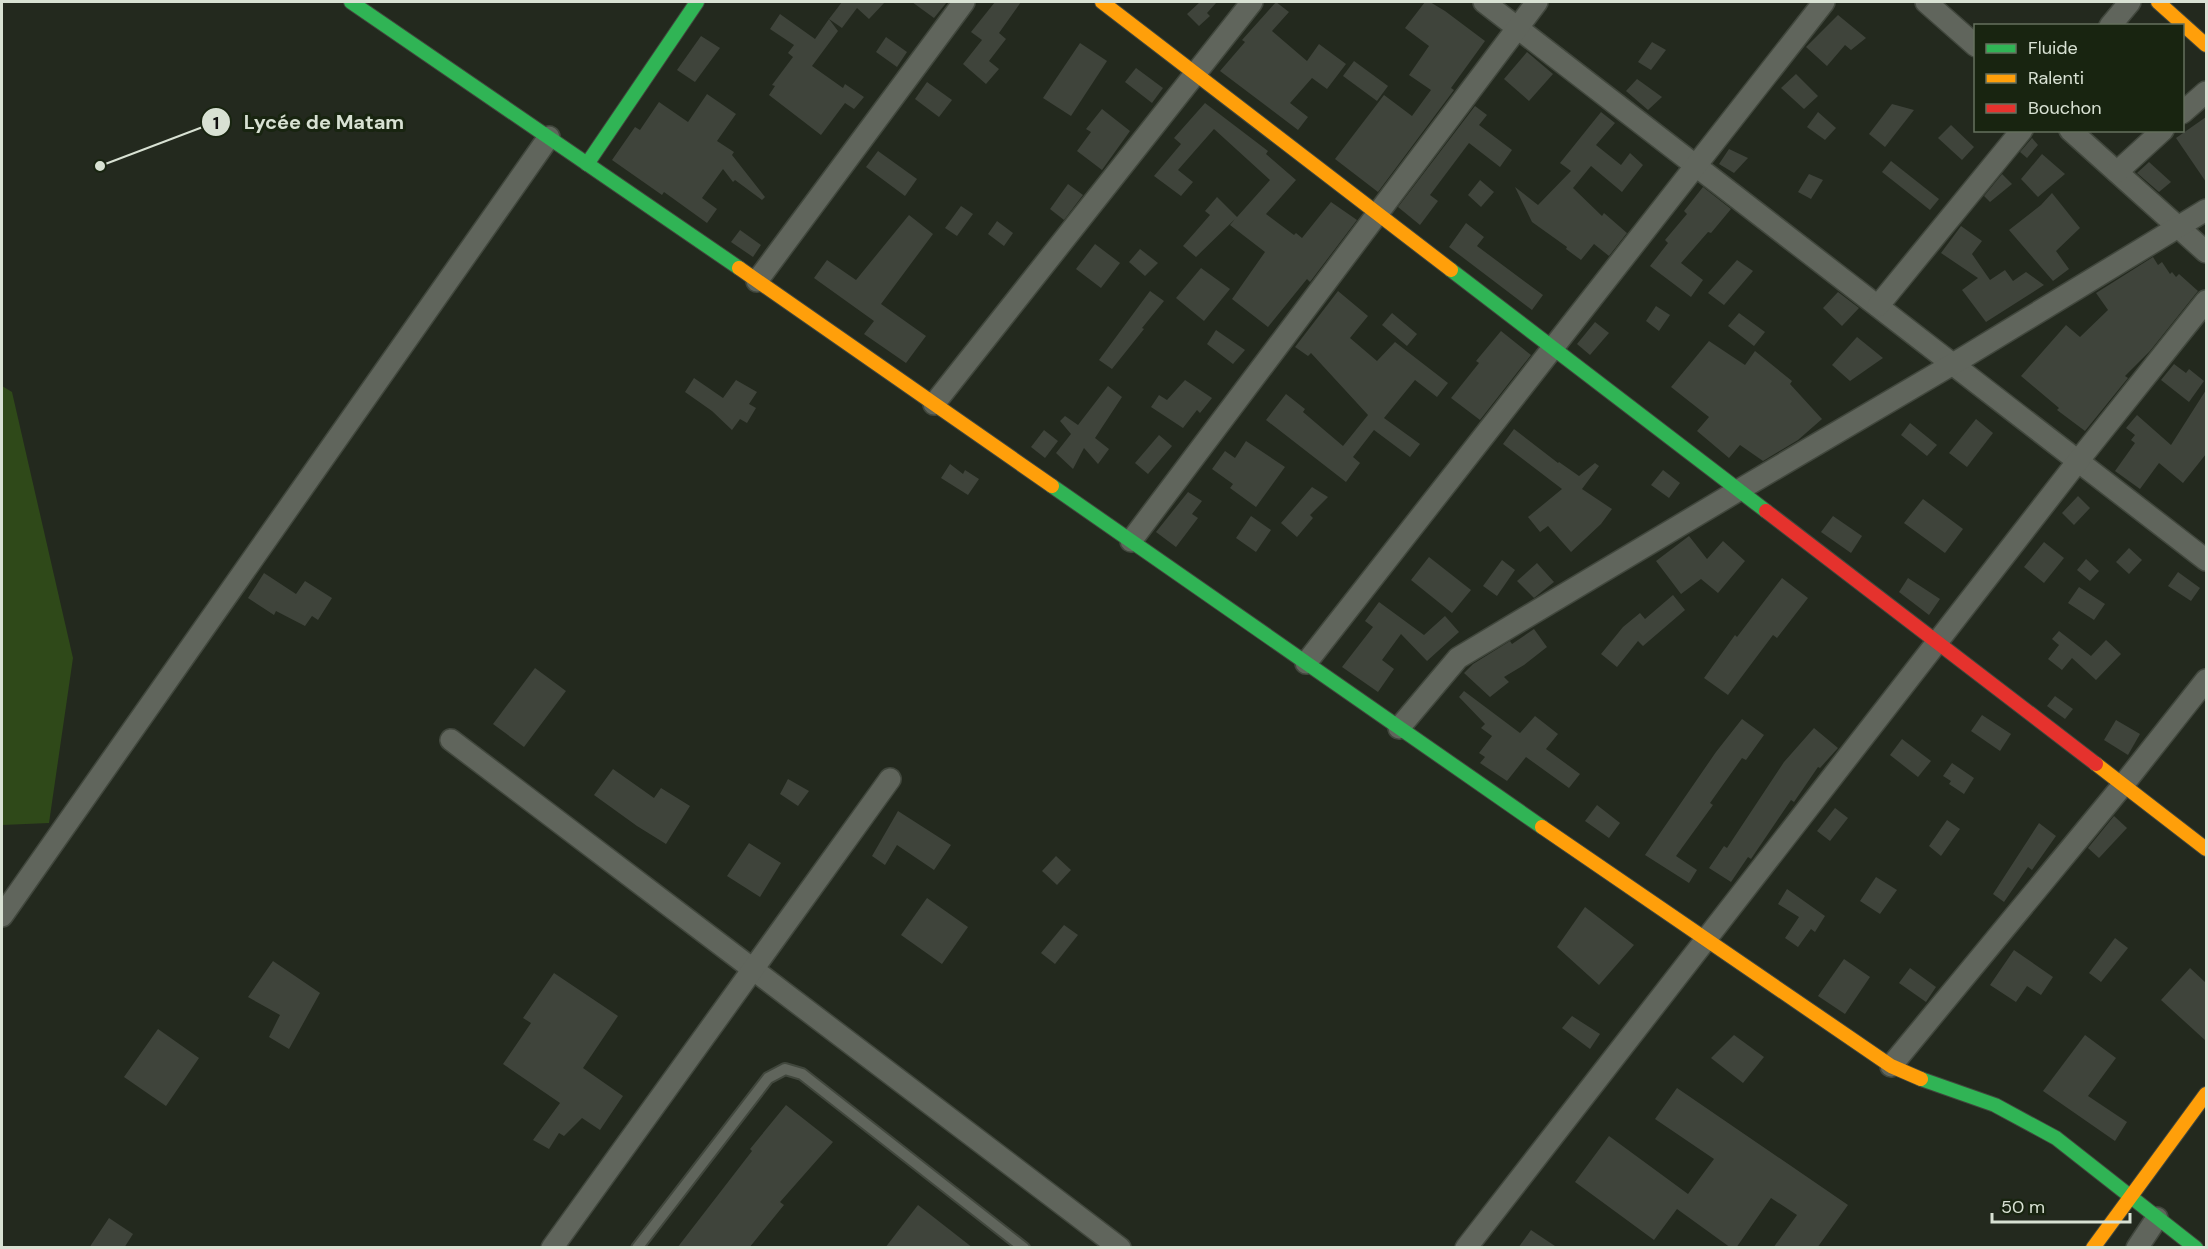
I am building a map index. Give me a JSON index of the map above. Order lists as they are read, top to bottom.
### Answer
{
  "places": ["Lycée de Matam"],
  "legend": ["Fluide", "Ralenti", "Bouchon"],
  "scale_bar": "50 m"
}
